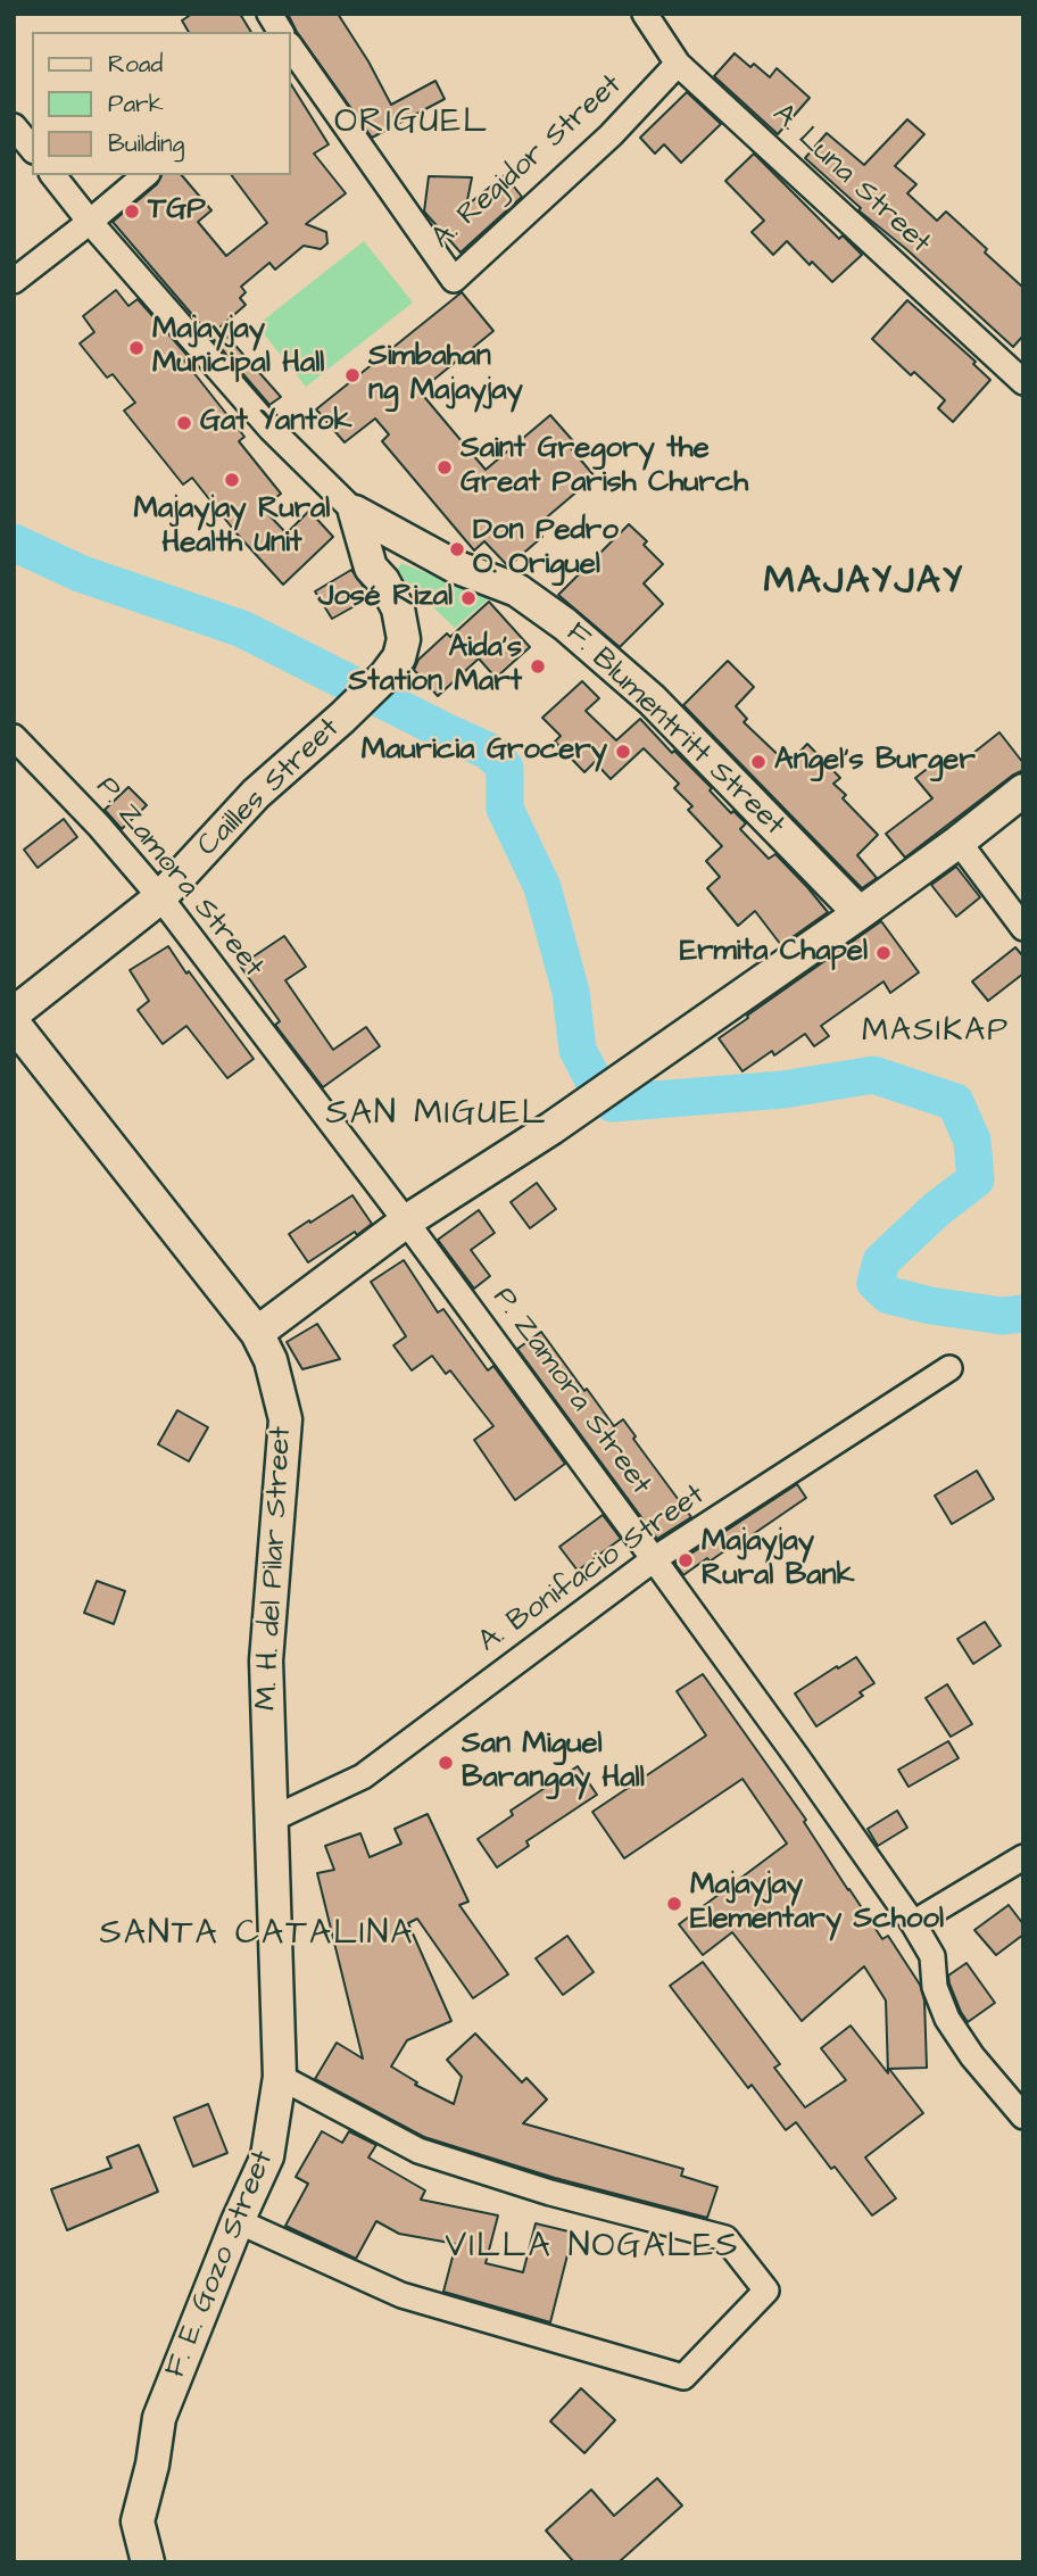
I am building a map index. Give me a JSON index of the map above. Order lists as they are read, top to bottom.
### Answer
{
  "streets": {
    "main road": [
      "F. Blumentritt Street",
      "Cailles Street",
      "M. H. del Pilar Street",
      "F. E. Gozo Street"
    ],
    "street": [
      "A. Regidor Street",
      "A. Luna Street",
      "P. Zamora Street",
      "A. Bonifacio Street"
    ]
  },
  "crossings": [
    ["A. Regidor Street", "A. Luna Street"],
    ["F. Blumentritt Street", "Cailles Street"],
    ["Cailles Street", "P. Zamora Street"],
    ["P. Zamora Street", "A. Bonifacio Street"],
    ["M. H. del Pilar Street", "A. Bonifacio Street"],
    ["M. H. del Pilar Street", "F. E. Gozo Street"],
    ["A. Bonifacio Street", "F. E. Gozo Street"]
  ],
  "districts": [
    "ORIGUEL",
    "MAJAYJAY",
    "MASIKAP",
    "SAN MIGUEL",
    "SANTA CATALINA",
    "VILLA NOGALES"
  ],
  "places": [
    "TGP",
    "Majayjay Municipal Hall",
    "Simbahan ng Majayjay",
    "Gat Yantok",
    "Saint Gregory the Great Parish Church",
    "Majayjay Rural Health Unit",
    "Don Pedro O. Origuel",
    "José Rizal",
    "Aida's Station Mart",
    "Mauricia Grocery",
    "Angel's Burger",
    "Ermita Chapel",
    "Majayjay Rural Bank",
    "San Miguel Barangay Hall",
    "Majayjay Elementary School"
  ],
  "legend": ["Road", "Park", "Building"]
}
